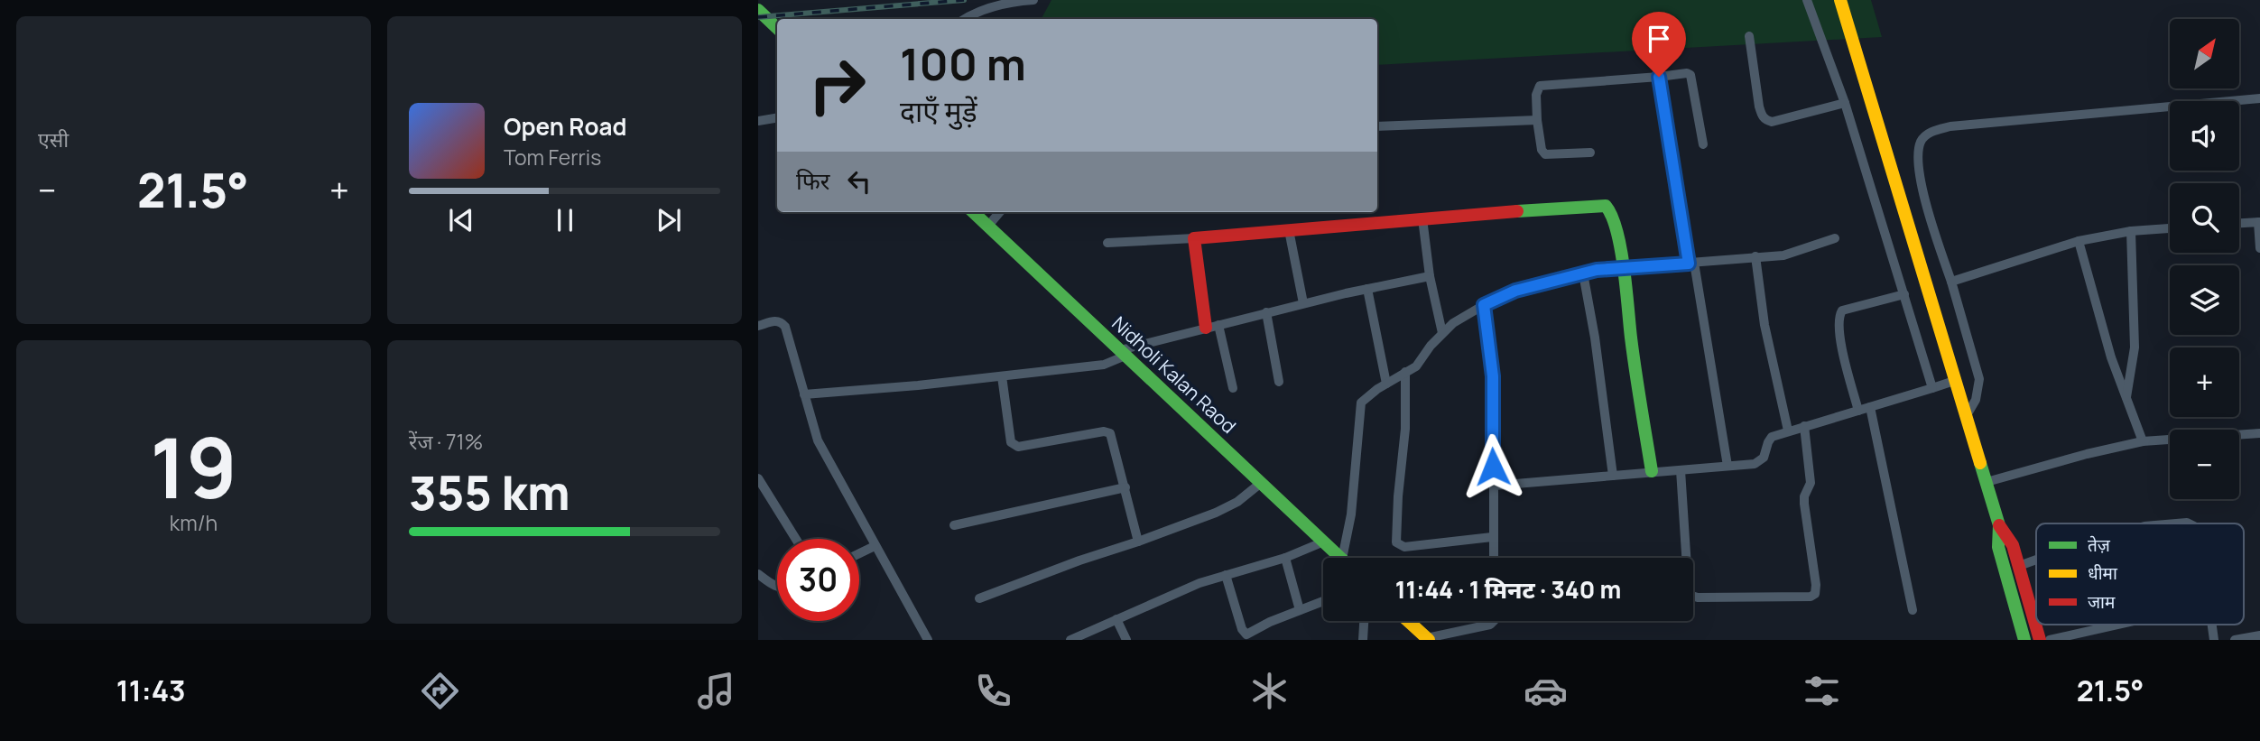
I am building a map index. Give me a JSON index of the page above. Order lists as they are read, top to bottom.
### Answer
{
  "streets": {
    "street": ["Nidholi Kalan Raod"]
  },
  "legend": ["तेज़", "धीमा", "जाम"],
  "north": "top right",
  "page": {
    "tile": [
      "एसी",
      ["19", "km/h"],
      ["रेंज · 71%", "355 km"]
    ],
    "map_buttons": ["+", "−"],
    "turn": ["100 m", "दाएँ मुड़ें"],
    "song": ["Open Road", "Tom Ferris"],
    "then": "फिर",
    "heat": ["−", "21.5°", "+"],
    "limit": "30",
    "trip": "11:44 · 1 मिनट · 340 m",
    "tabs": ["11:43", "21.5°"]
  }
}
